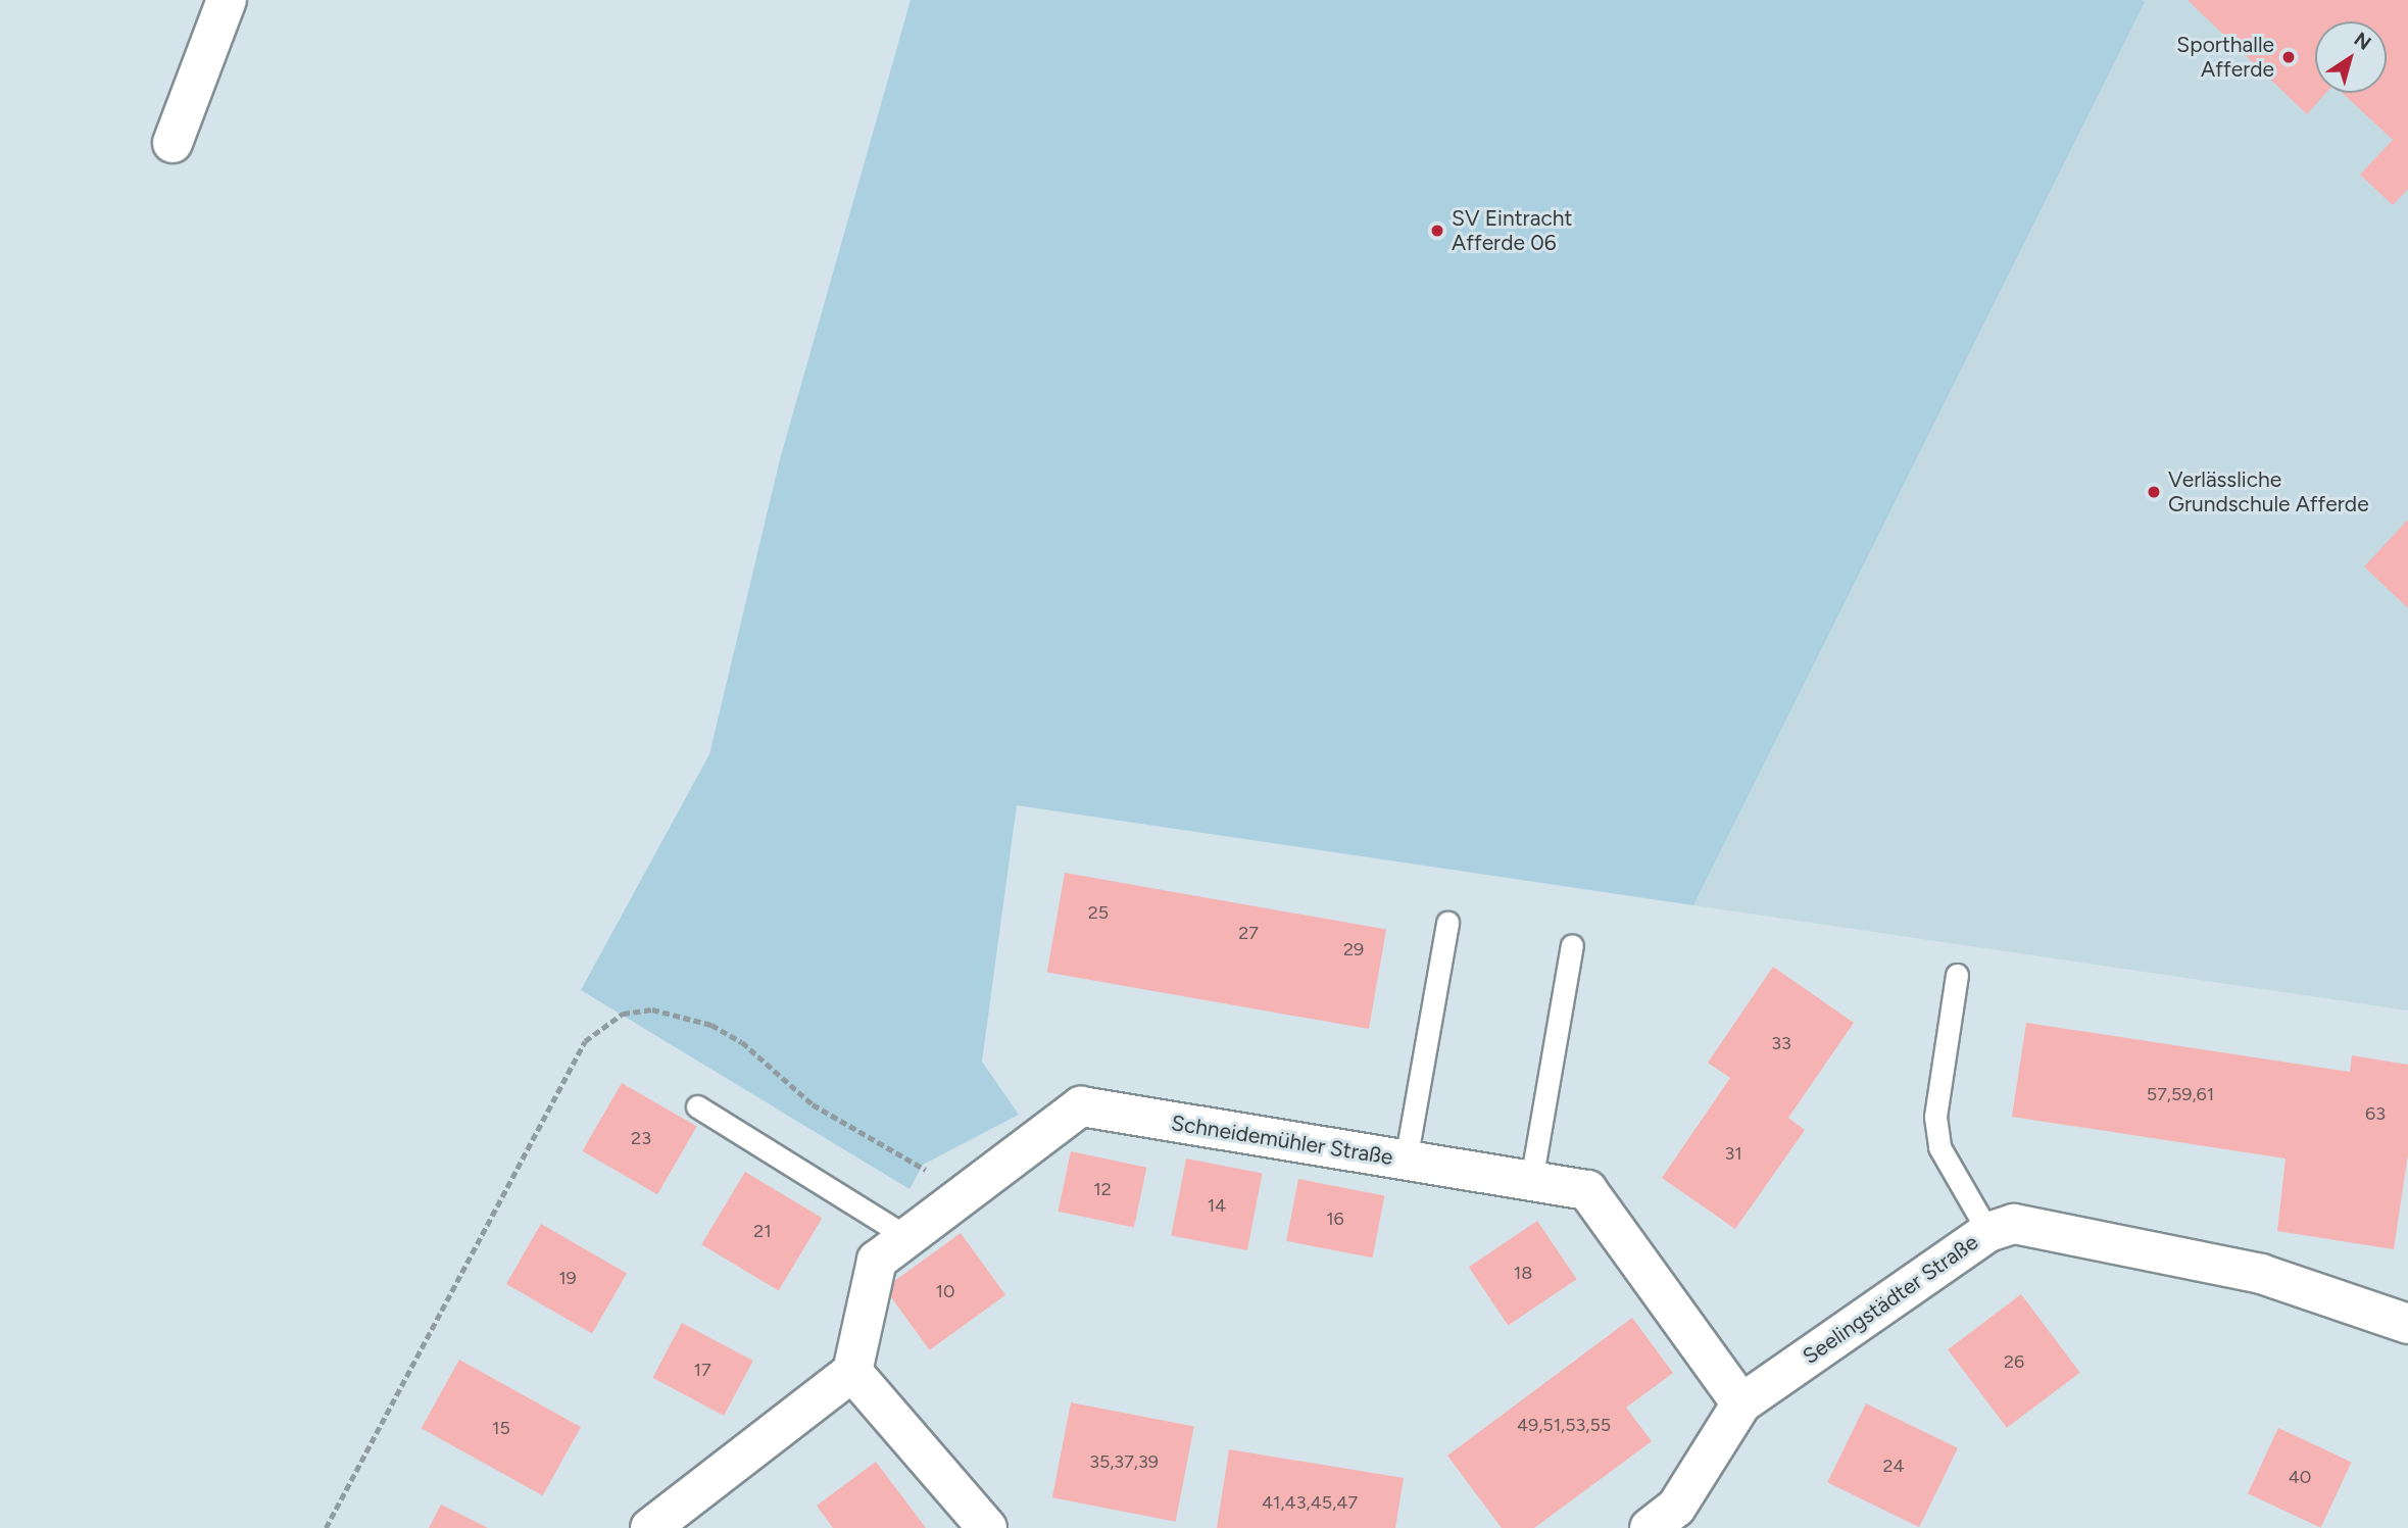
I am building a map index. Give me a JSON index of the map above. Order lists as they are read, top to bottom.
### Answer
{
  "streets": {
    "street": ["Schneidemühler Straße", "Seelingstädter Straße"]
  },
  "crossings": [
    ["Schneidemühler Straße", "Seelingstädter Straße"]
  ],
  "places": ["Sporthalle Afferde", "SV Eintracht Afferde 06", "Verlässliche Grundschule Afferde"],
  "house_numbers": [
    "25",
    "27",
    "29",
    "33",
    "57,59,61",
    "63",
    "23",
    "31",
    "12",
    "14",
    "16",
    "21",
    "18",
    "19",
    "10",
    "26",
    "17",
    "49,51,53,55",
    "15",
    "35,37,39",
    "24",
    "40",
    "41,43,45,47"
  ],
  "north": "top right"
}
